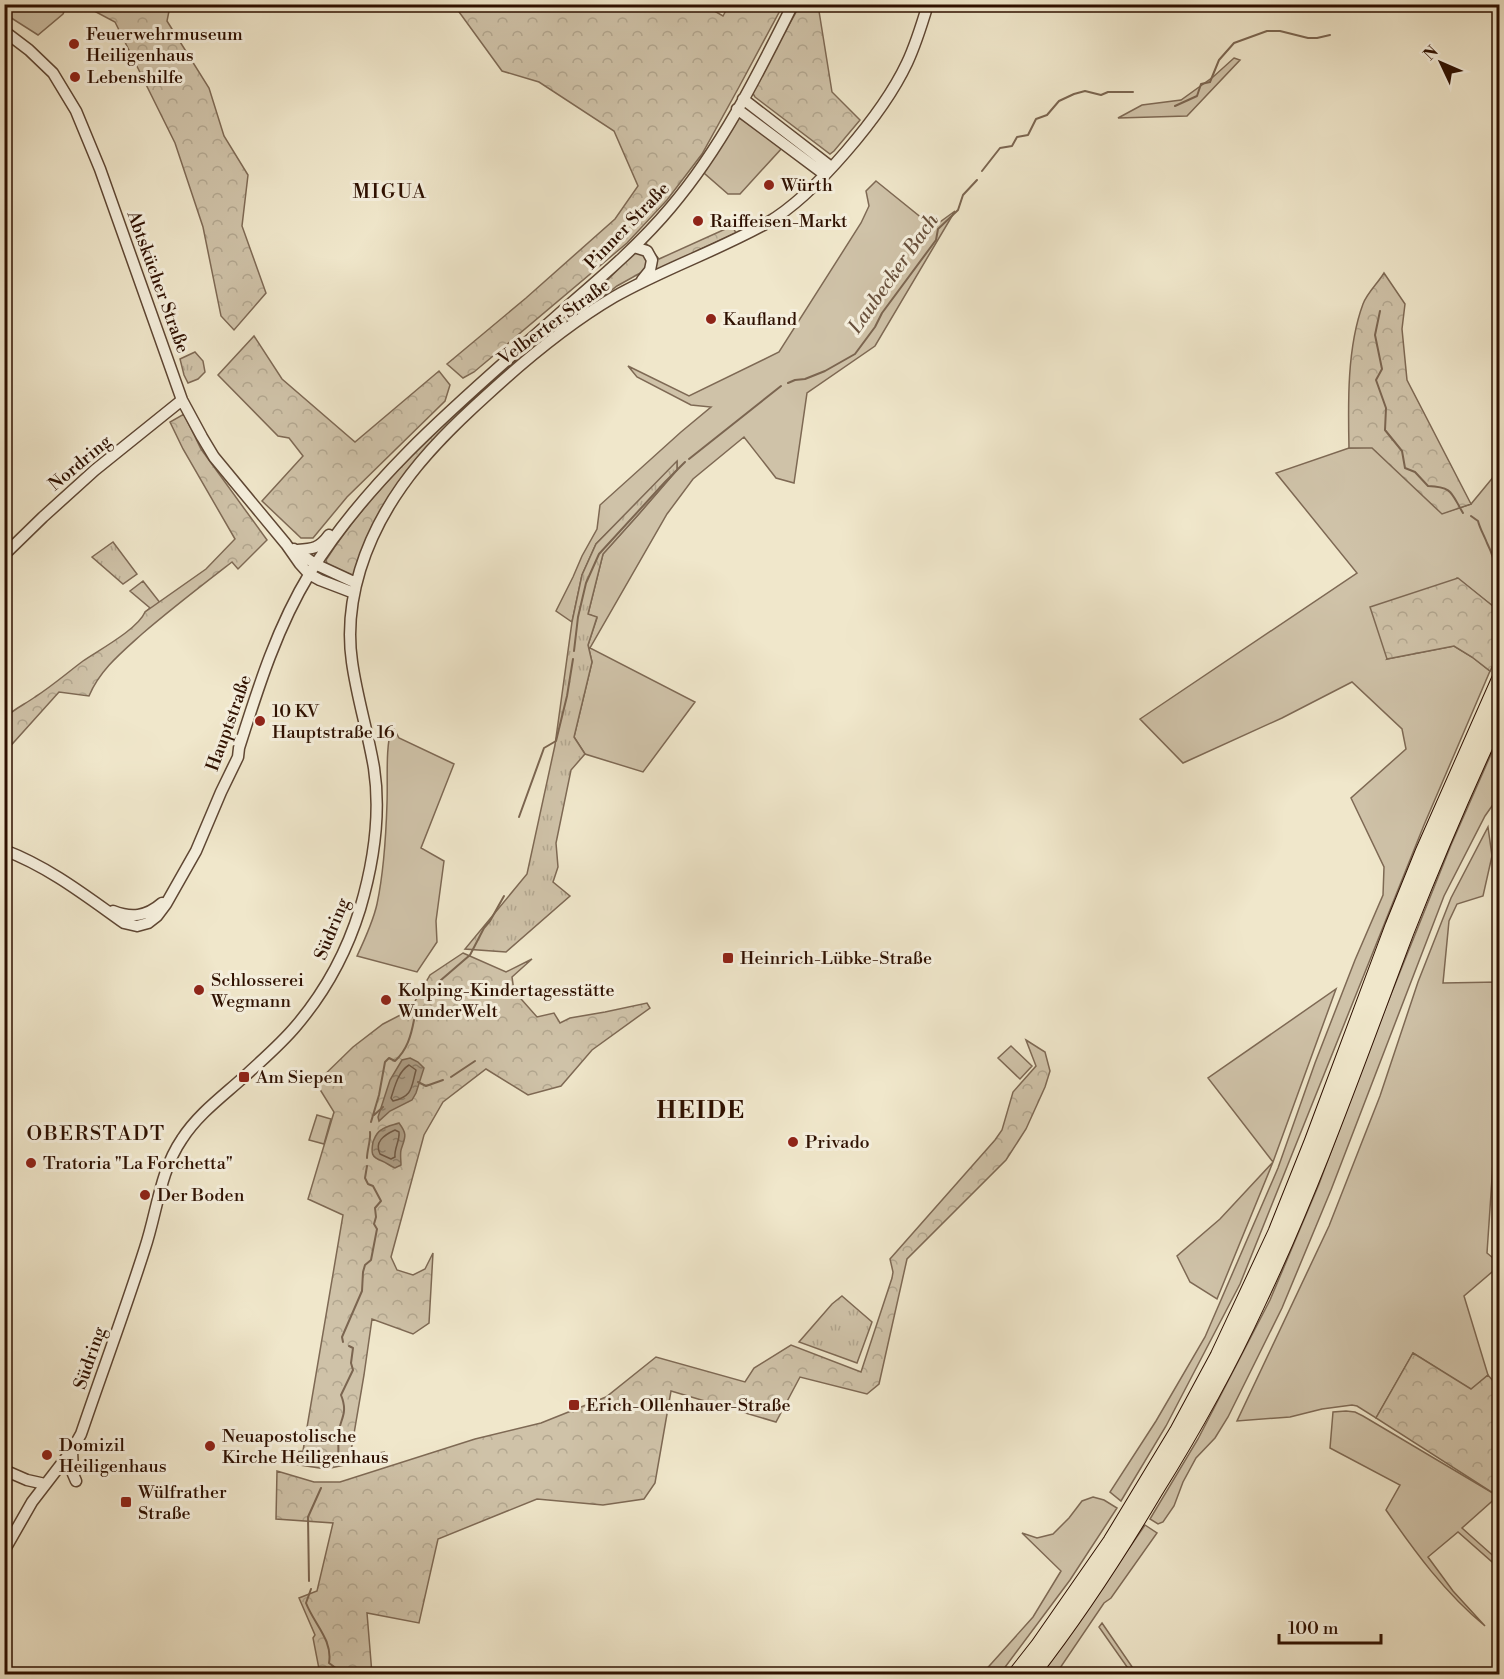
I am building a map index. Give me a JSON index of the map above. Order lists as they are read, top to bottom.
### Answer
{
  "streets": {
    "street": [
      "Pinner Straße",
      "Abtskücher Straße",
      "Velberter Straße",
      "Nordring",
      "Hauptstraße",
      "Südring"
    ]
  },
  "crossings": [
    ["Pinner Straße", "Abtskücher Straße"],
    ["Pinner Straße", "Hauptstraße"],
    ["Abtskücher Straße", "Nordring"],
    ["Abtskücher Straße", "Hauptstraße"],
    ["Velberter Straße", "Südring"]
  ],
  "districts": ["MIGUA", "HEIDE", "OBERSTADT"],
  "water": ["Laubecker Bach"],
  "places": {
    "other": [
      "Feuerwehrmuseum Heiligenhaus",
      "Lebenshilfe",
      "Würth",
      "Raiffeisen-Markt",
      "Kaufland",
      "10 KV Hauptstraße 16",
      "Schlosserei Wegmann",
      "Kolping-Kindertagesstätte WunderWelt",
      "Privado",
      "Tratoria \"La Forchetta\"",
      "Der Boden",
      "Neuapostolische Kirche Heiligenhaus",
      "Domizil Heiligenhaus"
    ],
    "transit": [
      "Heinrich-Lübke-Straße",
      "Am Siepen",
      "Erich-Ollenhauer-Straße",
      "Wülfrather Straße"
    ]
  },
  "scale_bar": "100 m",
  "north": "top left"
}
